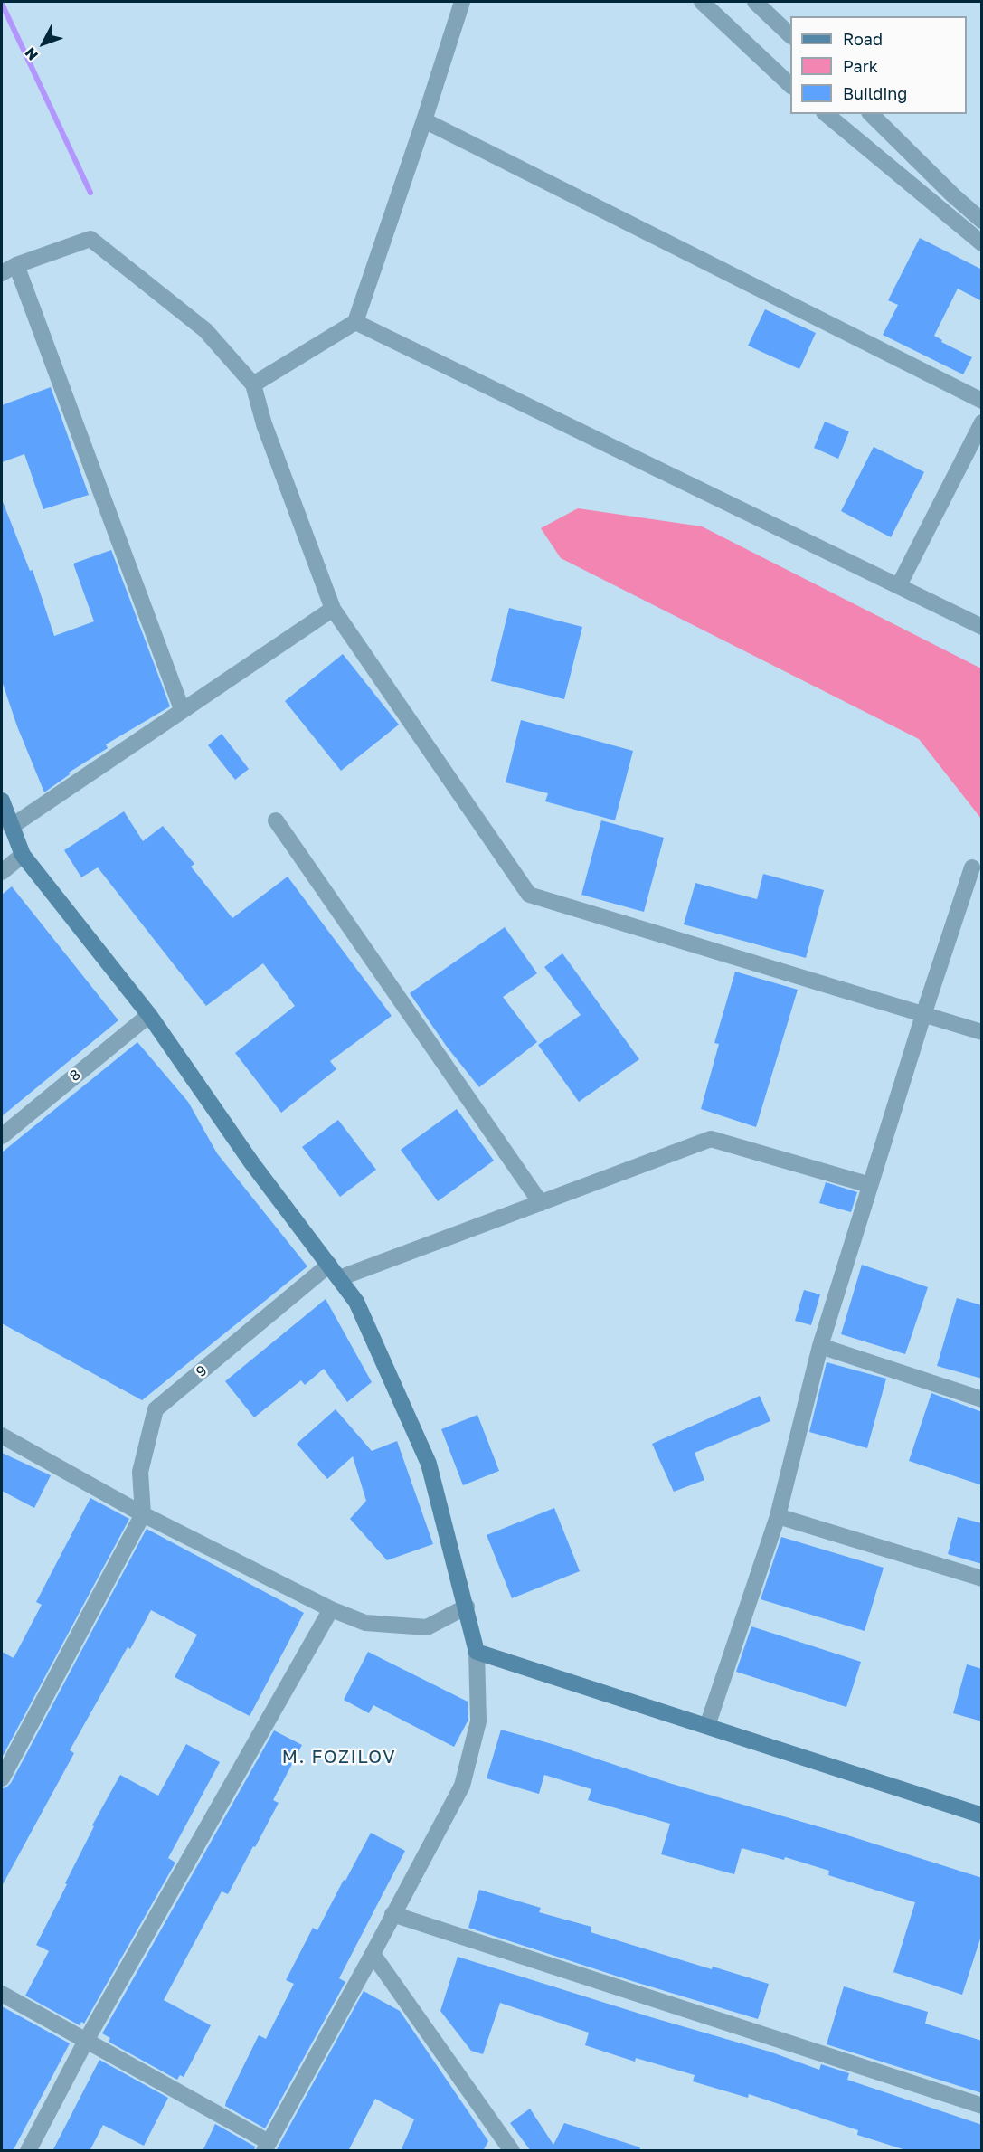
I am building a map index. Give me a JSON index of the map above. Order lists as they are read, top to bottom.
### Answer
{
  "streets": {
    "street": ["8", "9"]
  },
  "districts": ["M. FOZILOV"],
  "legend": ["Road", "Park", "Building"],
  "north": "bottom left"
}
